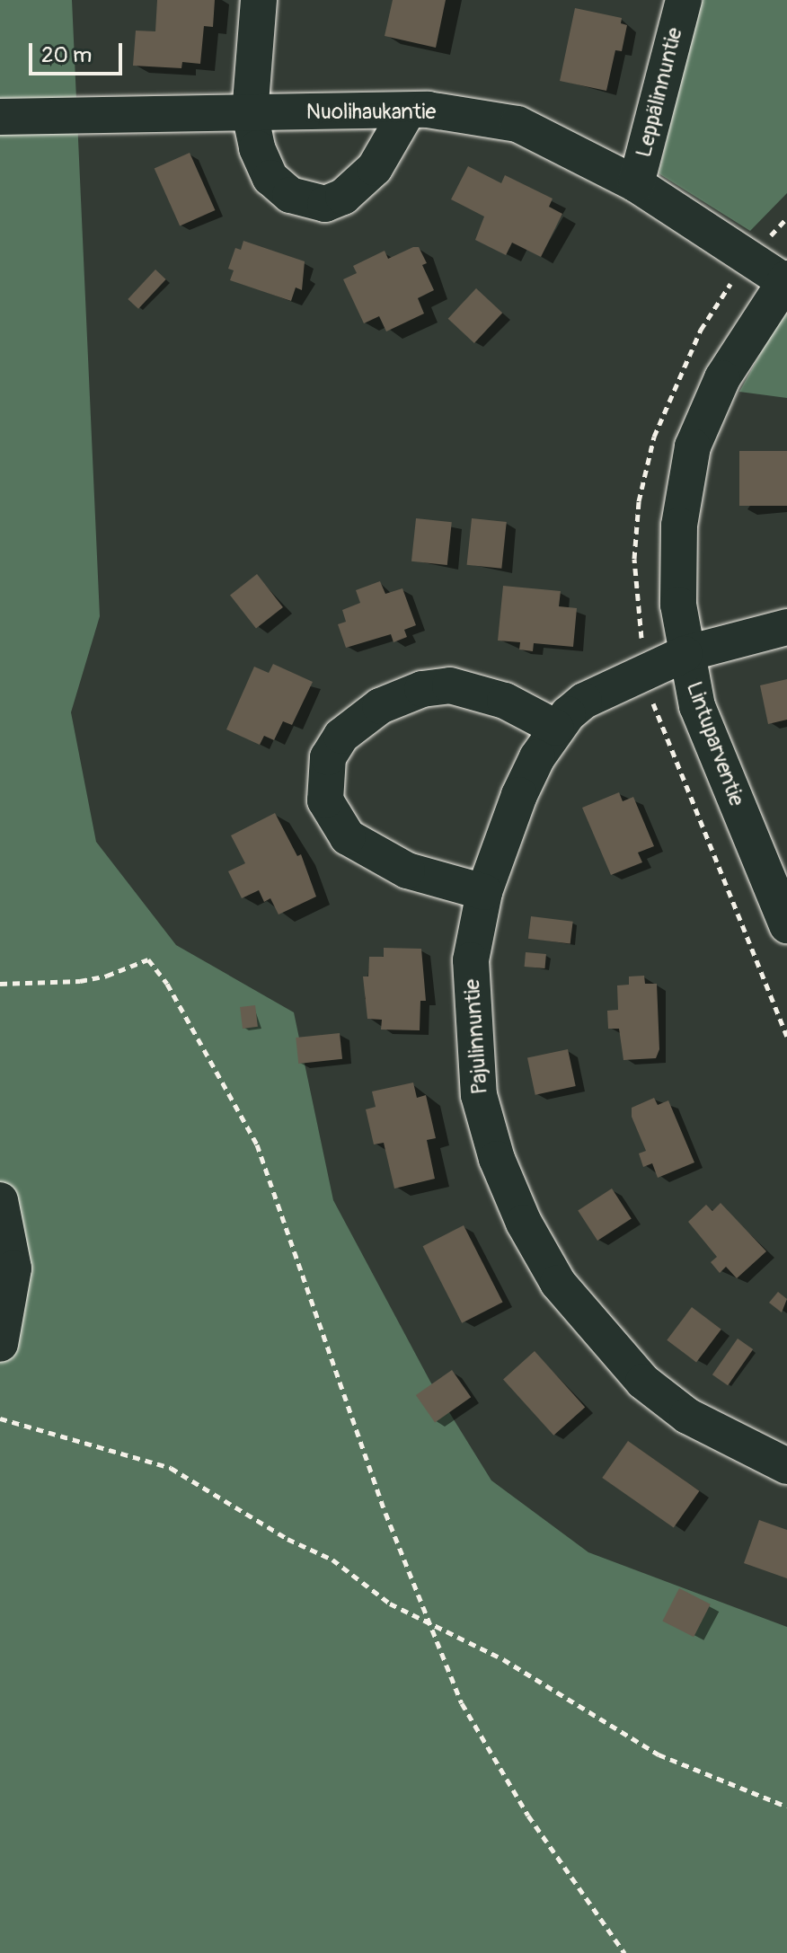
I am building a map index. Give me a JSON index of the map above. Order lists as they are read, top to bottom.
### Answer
{
  "streets": {
    "street": [
      "Leppälinnuntie",
      "Nuolihaukantie",
      "Lintuparventie",
      "Pajulinnuntie"
    ]
  },
  "crossings": [
    ["Leppälinnuntie", "Nuolihaukantie"],
    ["Nuolihaukantie", "Lintuparventie"],
    ["Lintuparventie", "Pajulinnuntie"]
  ],
  "scale_bar": "20 m"
}
